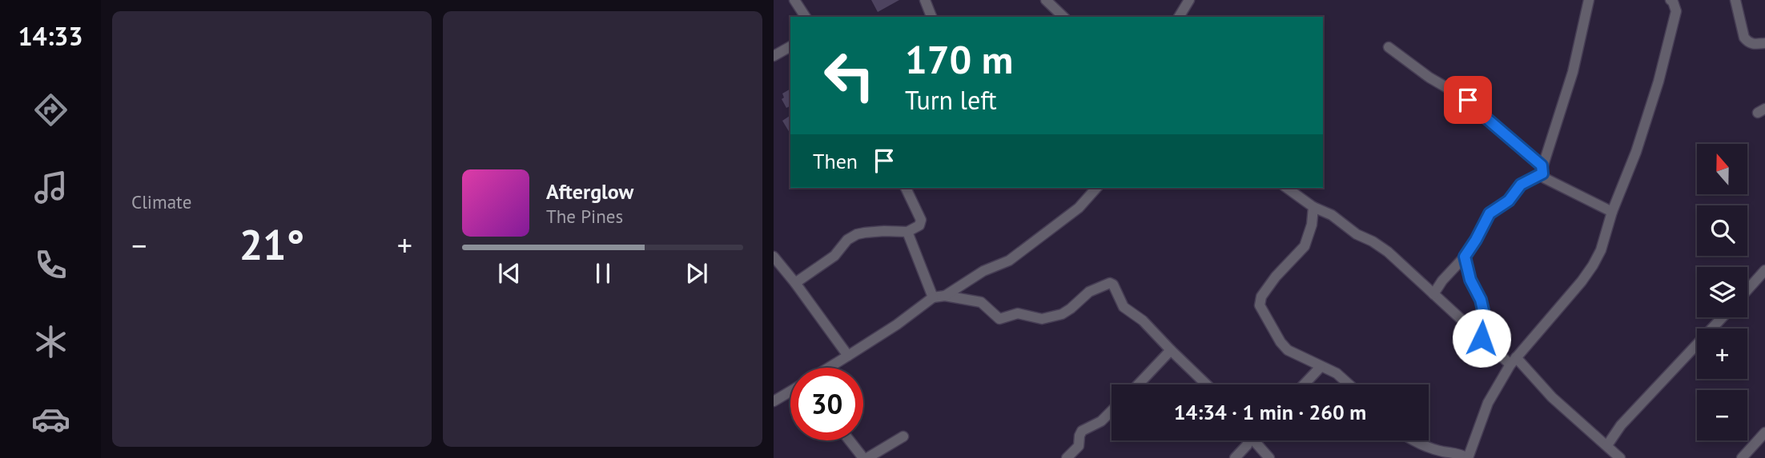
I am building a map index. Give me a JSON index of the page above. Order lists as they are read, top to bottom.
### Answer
{
  "north": "top",
  "page": {
    "tabs": "14:33",
    "tile": "Climate",
    "turn": ["170 m", "Turn left"],
    "then": "Then",
    "map_buttons": ["+", "−"],
    "song": ["Afterglow", "The Pines"],
    "heat": ["−", "21°", "+"],
    "limit": "30",
    "trip": "14:34 · 1 min · 260 m"
  }
}
